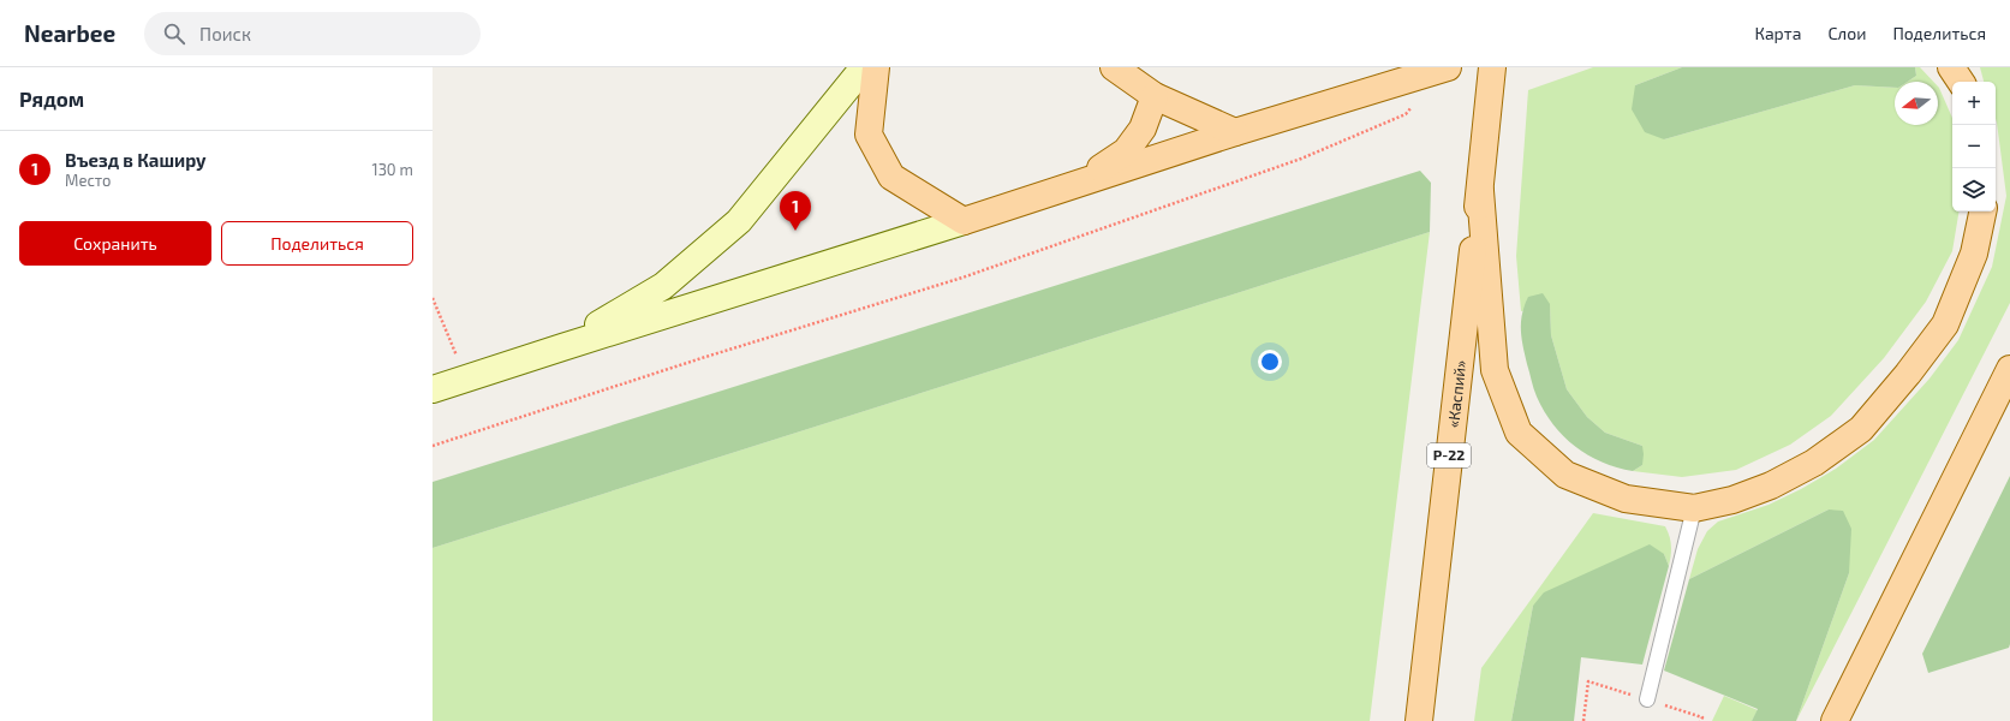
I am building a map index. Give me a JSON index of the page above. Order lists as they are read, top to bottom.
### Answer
{
  "streets": {
    "main road": ["«Каспий»", "Р-22"]
  },
  "north": "left",
  "page": {
    "header": "Nearbee",
    "search": "Поиск",
    "nav": ["Карта", "Слои", "Поделиться"],
    "heading": "Рядом",
    "map_buttons": ["+", "−"],
    "list": [
      {
        "mark": "1",
        "name": "Въезд в Каширу",
        "note": "Место",
        "value": "130 m"
      }
    ],
    "pins": "1",
    "buttons": ["Сохранить", "Поделиться"]
  }
}
